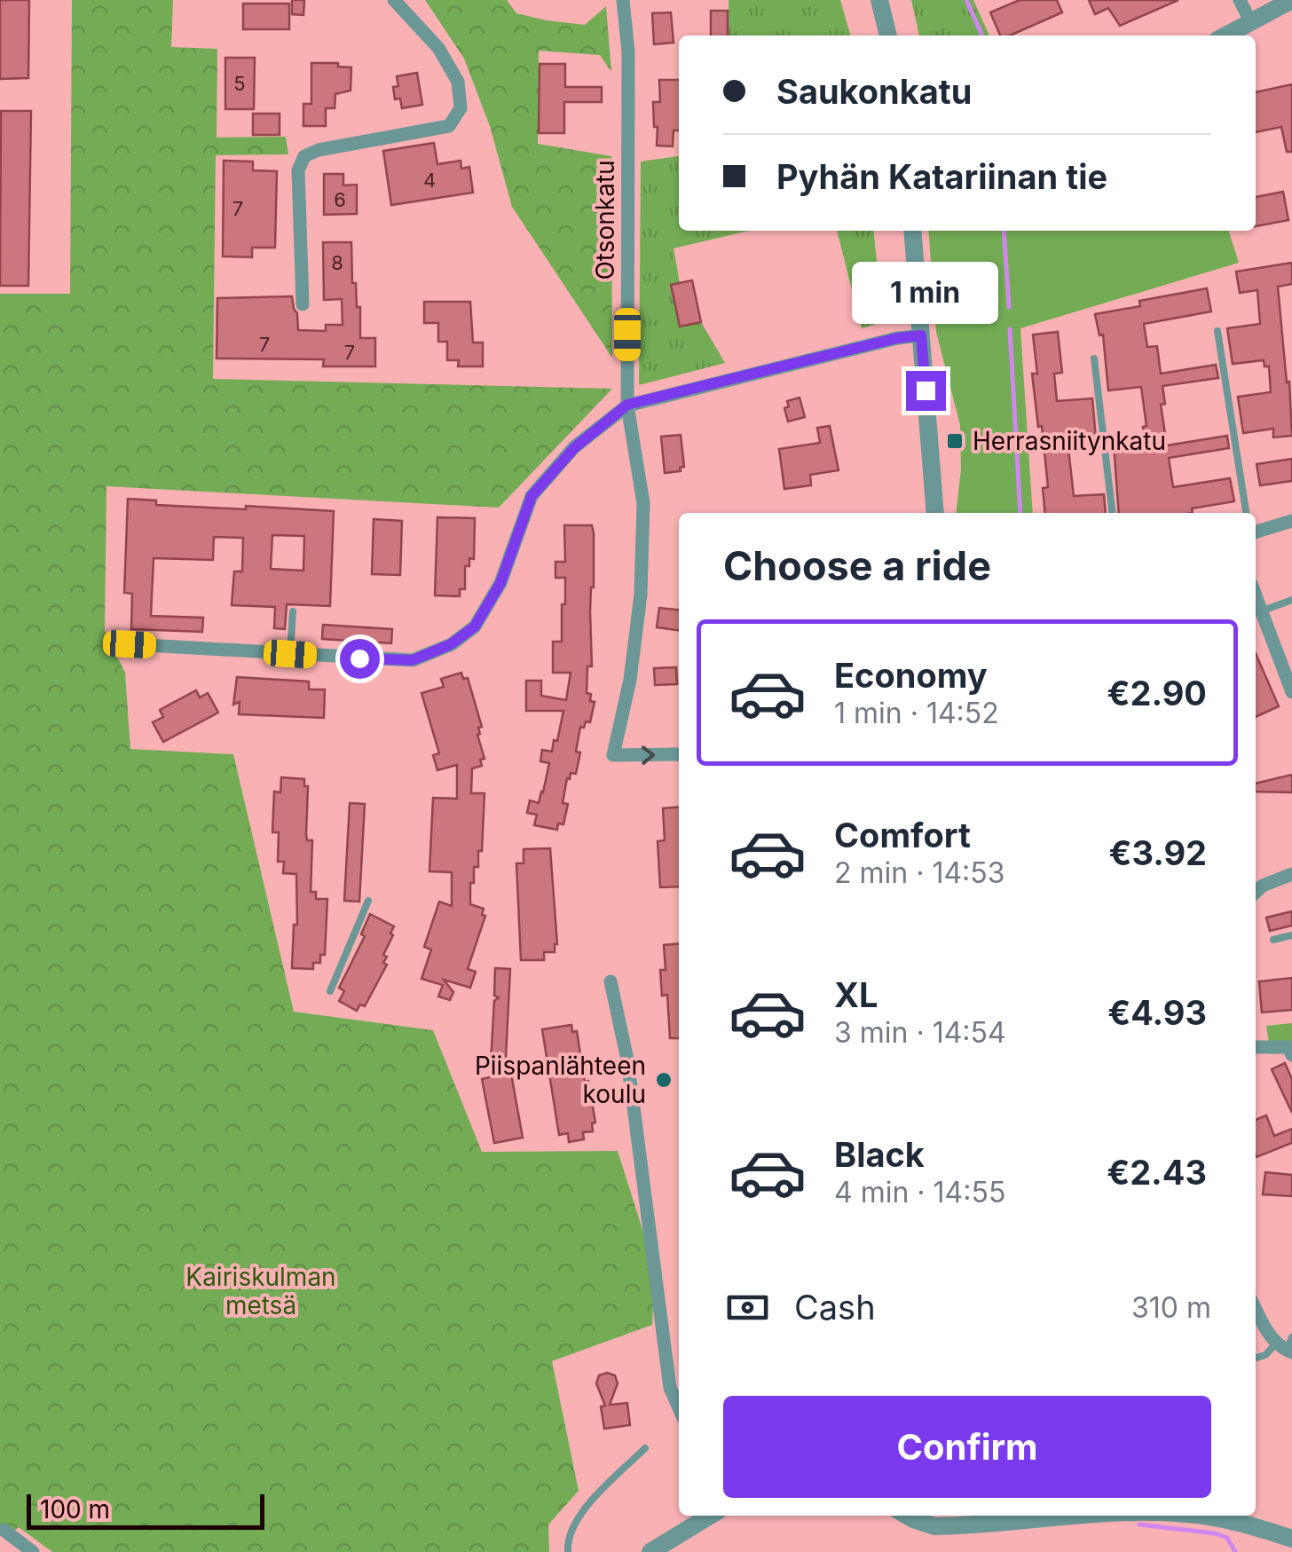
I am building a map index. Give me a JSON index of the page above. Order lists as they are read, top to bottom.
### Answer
{
  "streets": {
    "street": ["Otsonkatu"]
  },
  "one_way": ["Otsonkatu"],
  "parks": ["Kairiskulman metsä"],
  "places": {
    "transit": ["Herrasniitynkatu"],
    "other": ["Piispanlähteen koulu"]
  },
  "house_numbers": [
    "5",
    "4",
    "6",
    "7",
    "8",
    "7",
    "7"
  ],
  "scale_bar": "100 m",
  "page": {
    "banner": ["Saukonkatu", "Pyhän Katariinan tie"],
    "bubble": "1 min",
    "heading": "Choose a ride",
    "list": [
      {
        "name": "Economy",
        "note": "1 min · 14:52",
        "value": "€2.90"
      },
      {
        "name": "Comfort",
        "note": "2 min · 14:53",
        "value": "€3.92"
      },
      {
        "name": "XL",
        "note": "3 min · 14:54",
        "value": "€4.93"
      },
      {
        "name": "Black",
        "note": "4 min · 14:55",
        "value": "€2.43"
      }
    ],
    "pay": ["Cash", "310 m"],
    "buttons": "Confirm",
    "scale": "100 m"
  }
}
